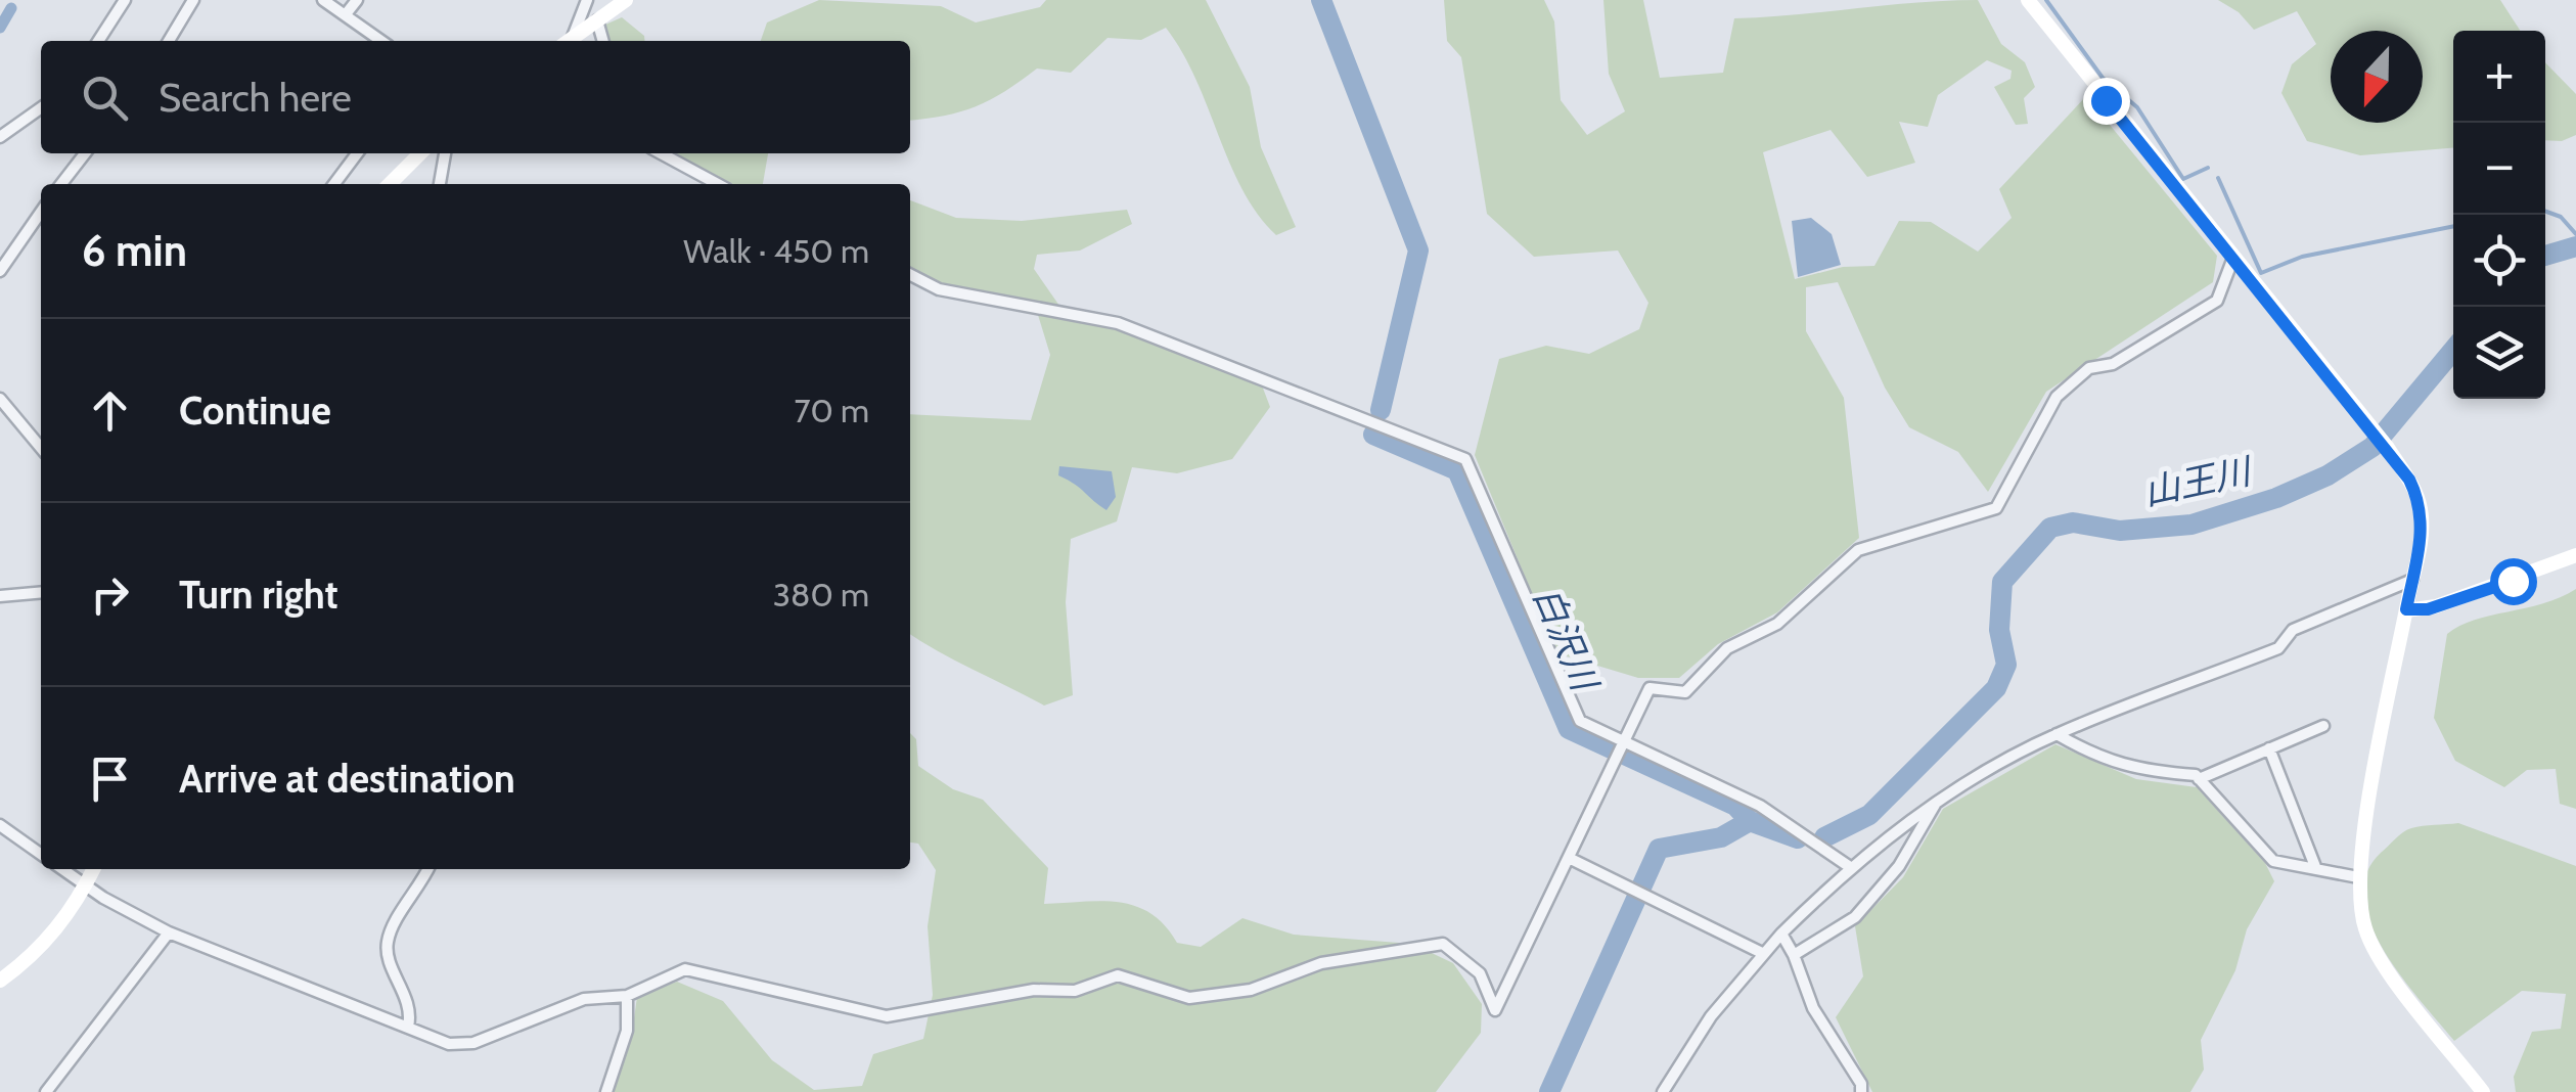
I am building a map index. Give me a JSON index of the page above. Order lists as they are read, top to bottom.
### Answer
{
  "water": ["山王川", "白沢川"],
  "north": "bottom",
  "page": {
    "map_buttons": ["+", "−"],
    "search": "Search here",
    "heading": ["6 min", "Walk · 450 m"],
    "list": [
      ["Continue", "70 m"],
      ["Turn right", "380 m"],
      "Arrive at destination"
    ]
  }
}
